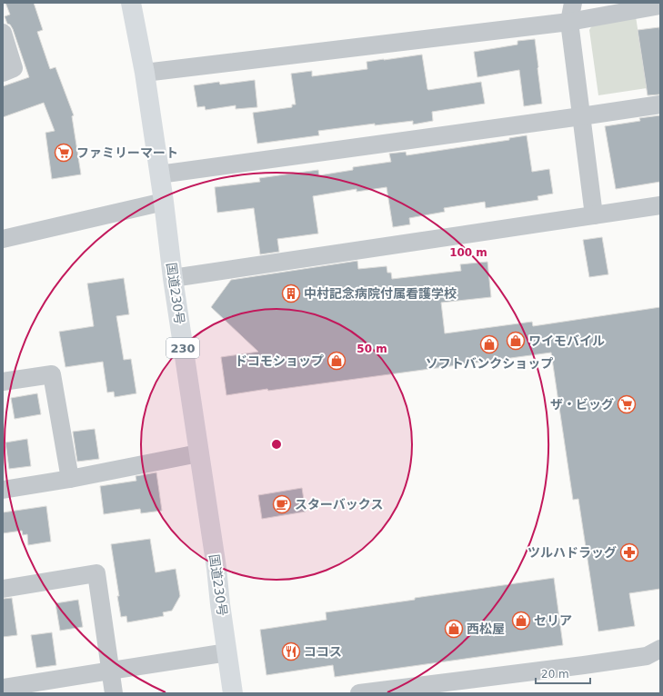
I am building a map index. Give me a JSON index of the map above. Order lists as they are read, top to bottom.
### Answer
{
  "streets": {
    "highway": ["国道230号", "230"]
  },
  "places": {
    "supermarket": ["ファミリーマート", "ザ・ビッグ"],
    "building": ["中村記念病院付属看護学校"],
    "shop": [
      "ワイモバイル",
      "ソフトバンクショップ",
      "ドコモショップ",
      "セリア",
      "西松屋"
    ],
    "cafe": ["スターバックス"],
    "pharmacy": ["ツルハドラッグ"],
    "restaurant": ["ココス"]
  },
  "scale_bar": "20 m",
  "rings": ["100 m", "50 m"]
}
